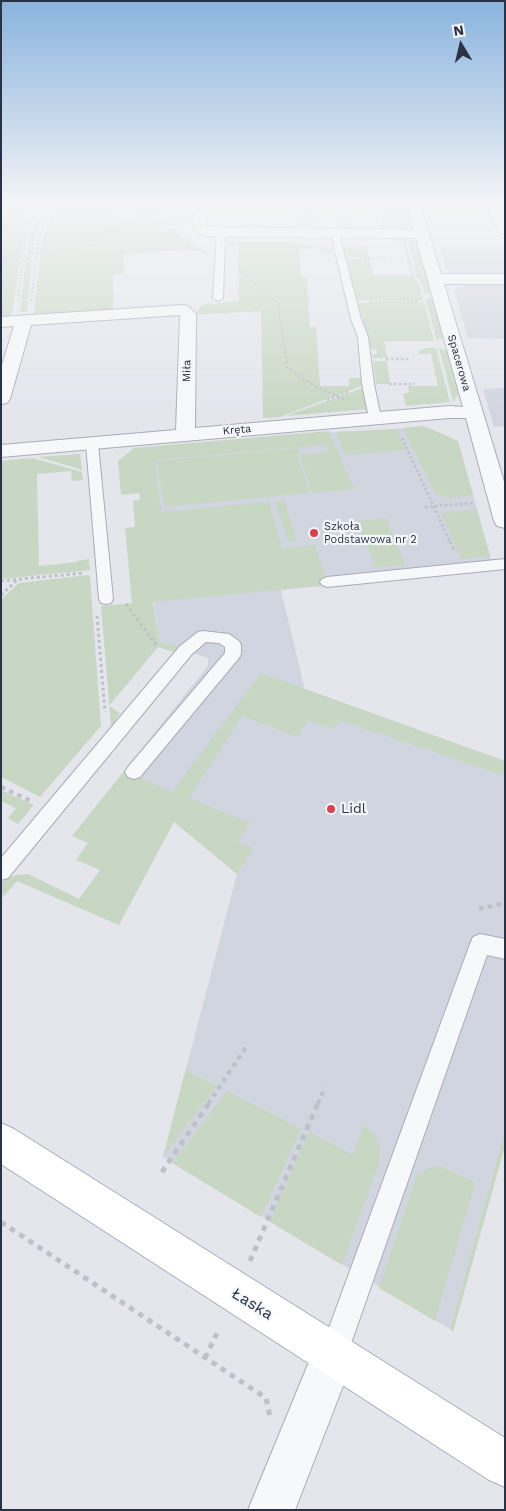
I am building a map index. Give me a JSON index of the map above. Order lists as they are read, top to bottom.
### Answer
{
  "streets": {
    "street": [
      "Spacerowa",
      "Miła",
      "Kręta",
      "Łaska"
    ]
  },
  "crossings": [
    ["Spacerowa", "Kręta"],
    ["Miła", "Kręta"]
  ],
  "places": ["Szkoła Podstawowa nr 2", "Lidl"],
  "north": "top"
}
